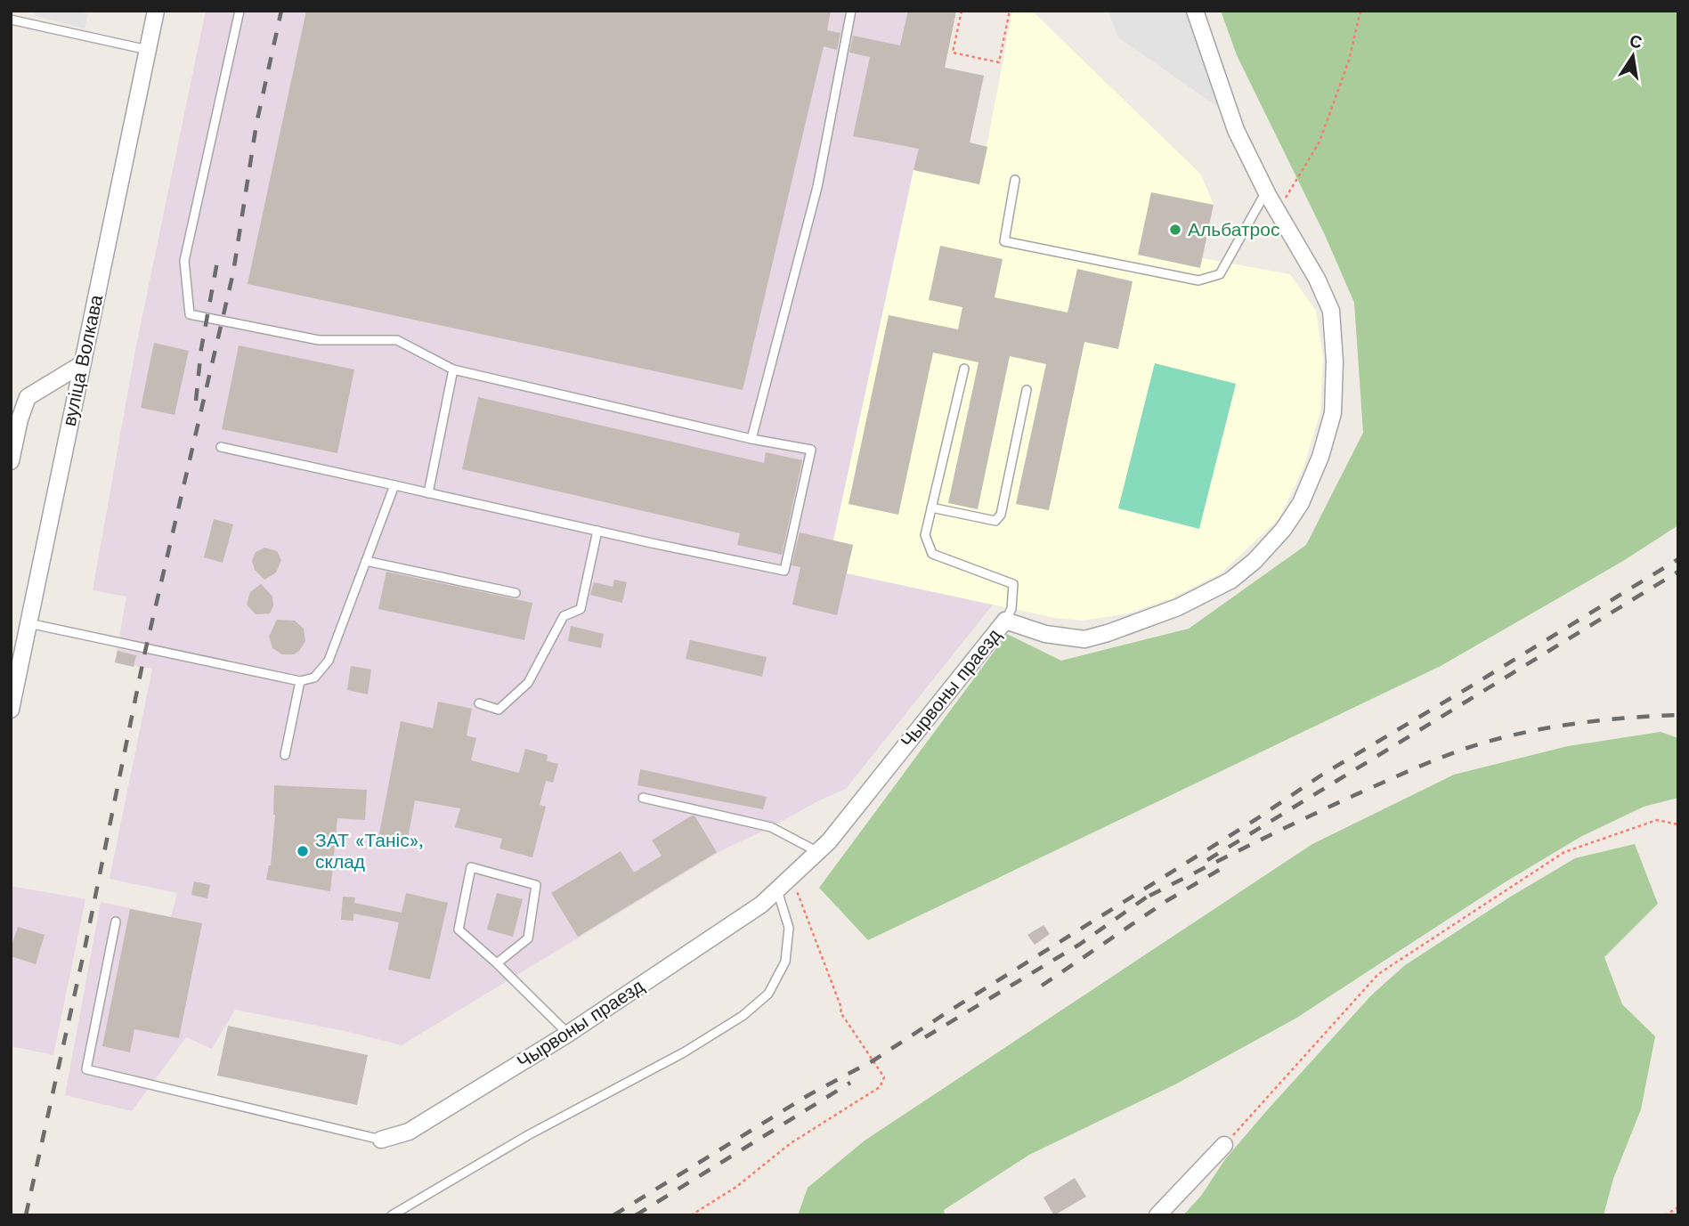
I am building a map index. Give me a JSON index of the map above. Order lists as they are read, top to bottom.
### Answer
{
  "streets": {
    "street": ["вуліца Волкава", "Чырвоны праезд"]
  },
  "places": ["Альбатрос", "ЗАТ «Таніс», склад"],
  "north": "top"
}
